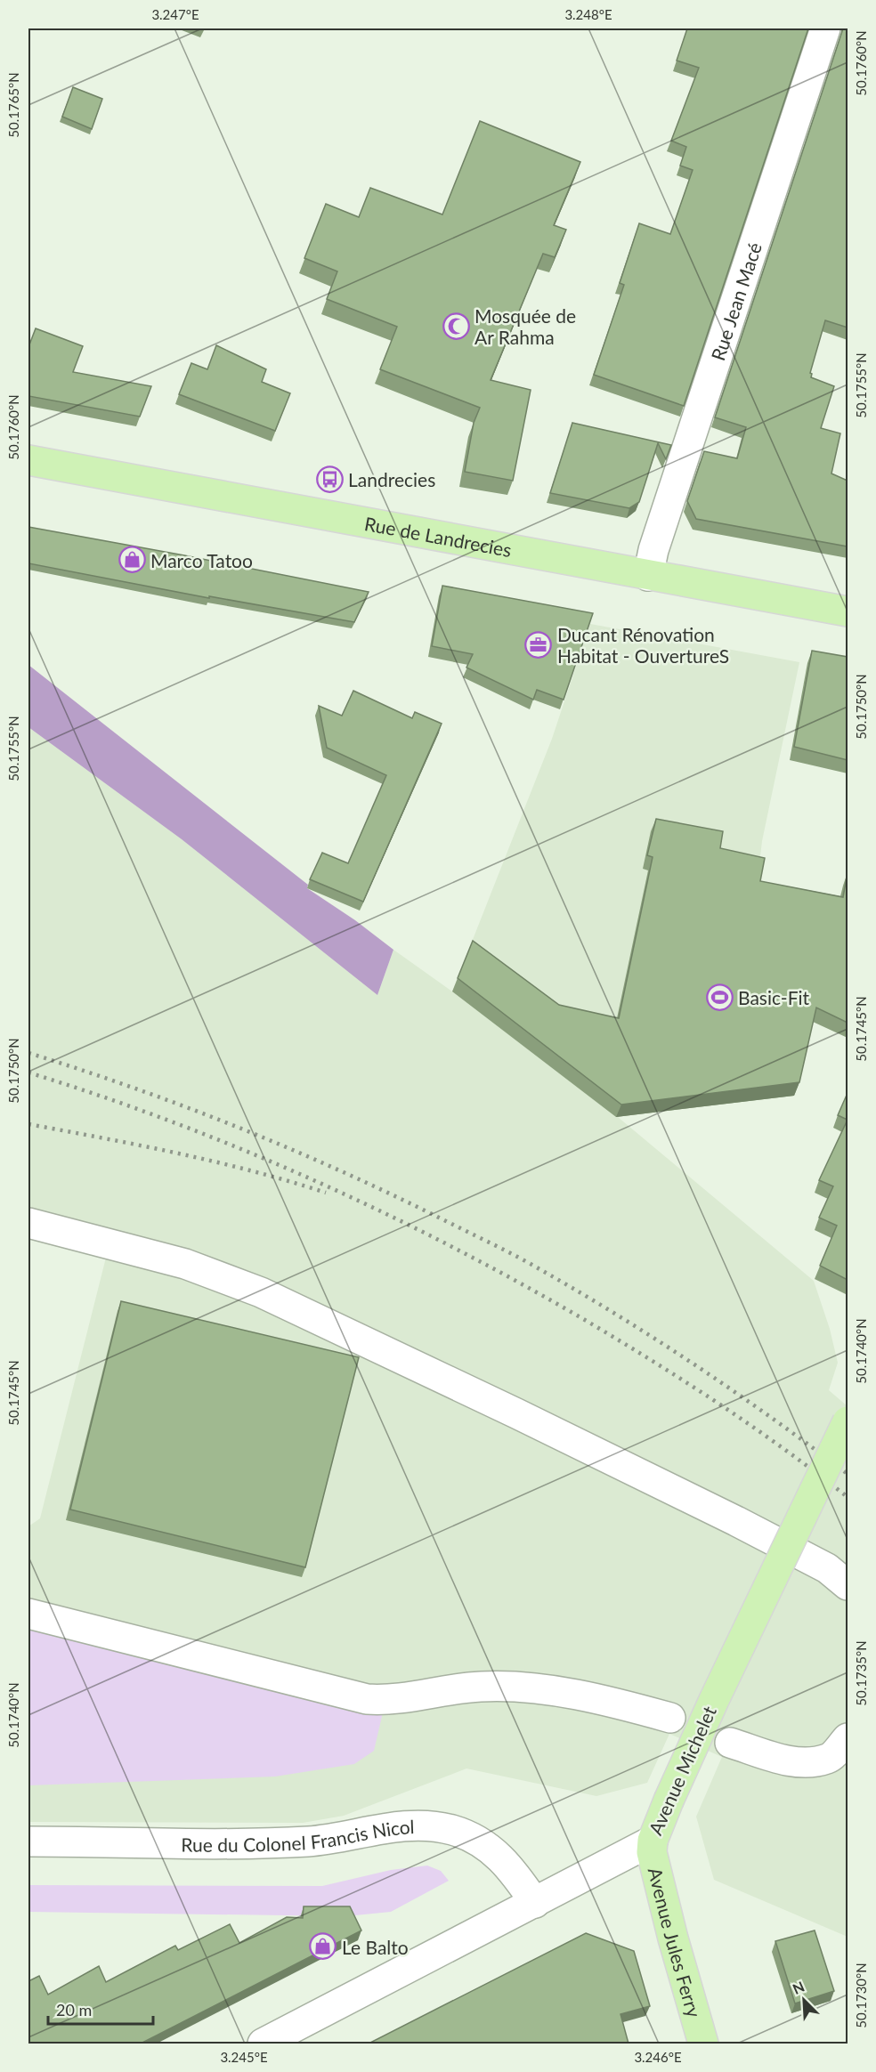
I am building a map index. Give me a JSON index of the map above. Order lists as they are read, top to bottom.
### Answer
{
  "streets": {
    "main road": ["Rue de Landrecies", "Avenue Michelet", "Avenue Jules Ferry"],
    "street": ["Rue Jean Macé", "Rue du Colonel Francis Nicol"]
  },
  "crossings": [
    ["Rue Jean Macé", "Rue de Landrecies"],
    ["Avenue Michelet", "Rue du Colonel Francis Nicol"],
    ["Avenue Michelet", "Avenue Jules Ferry"]
  ],
  "places": {
    "mosque": ["Mosquée de Ar Rahma"],
    "bus stop": ["Landrecies"],
    "shop": ["Marco Tatoo", "Le Balto"],
    "office": ["Ducant Rénovation Habitat - OuvertureS"],
    "sports": ["Basic-Fit"]
  },
  "scale_bar": "20 m",
  "north": "top left",
  "coordinates": [
    "3.247°E",
    "3.248°E",
    "50.1760°N",
    "50.1765°N",
    "50.1755°N",
    "50.1750°N",
    "50.1745°N",
    "50.1740°N",
    "50.1735°N",
    "50.1730°N",
    "3.245°E",
    "3.246°E"
  ]
}
